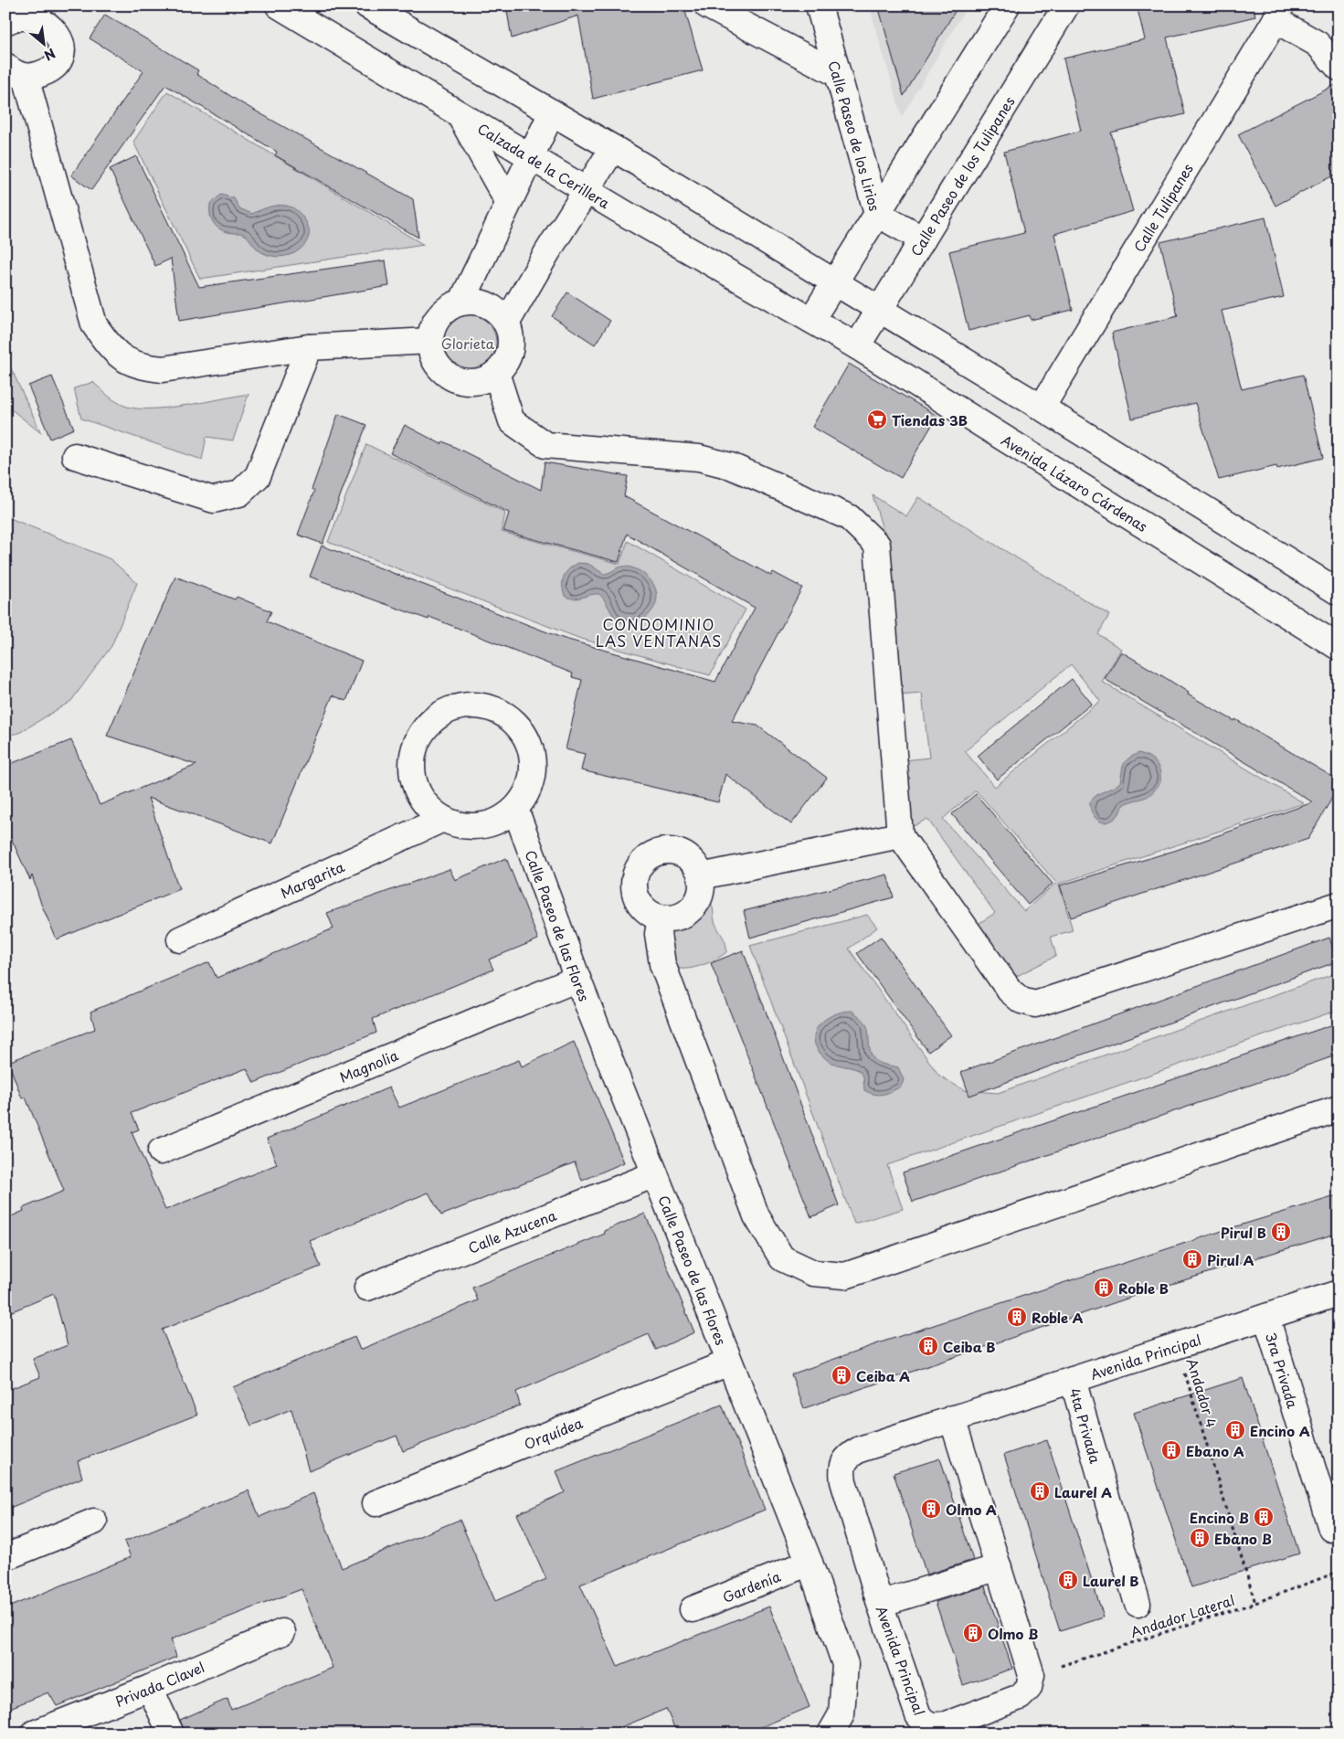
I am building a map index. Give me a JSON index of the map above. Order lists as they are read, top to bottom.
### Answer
{
  "streets": {
    "street": [
      "Calle Paseo de los Lirios",
      "Calzada de la Cerillera",
      "Calle Paseo de los Tulipanes",
      "Calle Tulipanes",
      "Avenida Lázaro Cárdenas",
      "Margarita",
      "Calle Paseo de las Flores",
      "Magnolia",
      "Calle Azucena",
      "Avenida Principal",
      "3ra Privada",
      "4ta Privada",
      "Orquídea",
      "Gardenía",
      "Privada Clavel"
    ],
    "path": ["Andador 4", "Andador Lateral"]
  },
  "crossings": [
    ["Calle Paseo de los Lirios", "Calle Paseo de los Tulipanes"],
    ["Calzada de la Cerillera", "Avenida Lázaro Cárdenas"],
    ["Calle Paseo de los Tulipanes", "Avenida Lázaro Cárdenas"],
    ["Margarita", "Calle Paseo de las Flores"],
    ["Calle Paseo de las Flores", "Magnolia"],
    ["Calle Paseo de las Flores", "Calle Azucena"],
    ["Calle Paseo de las Flores", "Orquídea"],
    ["Calle Paseo de las Flores", "Gardenía"],
    ["Avenida Principal", "3ra Privada"],
    ["Avenida Principal", "Andador 4"],
    ["Avenida Principal", "4ta Privada"],
    ["Avenida Principal", "Andador Lateral"],
    ["Andador 4", "Andador Lateral"]
  ],
  "districts": ["CONDOMINIO LAS VENTANAS"],
  "parks": ["Glorieta"],
  "places": {
    "supermarket": ["Tiendas 3B"],
    "building": [
      "Pirul B",
      "Pirul A",
      "Roble B",
      "Roble A",
      "Ceiba B",
      "Ceiba A",
      "Encino A",
      "Ebano A",
      "Laurel A",
      "Olmo A",
      "Encino B",
      "Ebano B",
      "Laurel B",
      "Olmo B"
    ]
  },
  "north": "bottom right"
}
